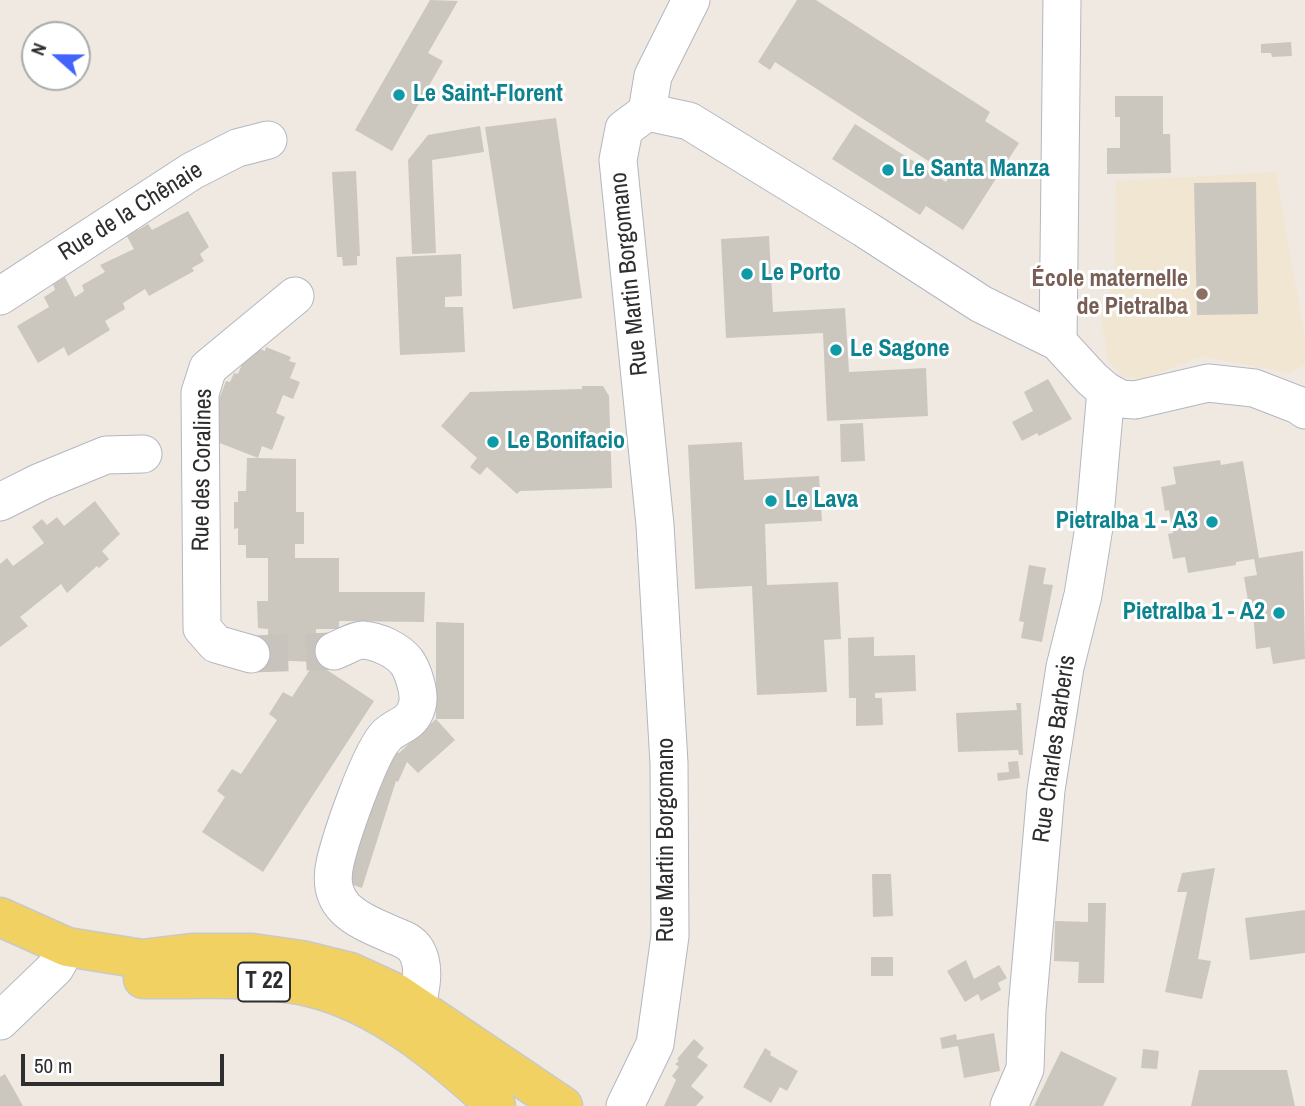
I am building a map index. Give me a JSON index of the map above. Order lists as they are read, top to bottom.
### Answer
{
  "streets": {
    "main road": ["T 22"],
    "street": [
      "Rue de la Chênaie",
      "Rue Martin Borgomano",
      "Rue des Coralines",
      "Rue Charles Barberis"
    ]
  },
  "places": [
    "Le Saint-Florent",
    "Le Santa Manza",
    "Le Porto",
    "École maternelle de Pietralba",
    "Le Sagone",
    "Le Bonifacio",
    "Le Lava",
    "Pietralba 1 - A3",
    "Pietralba 1 - A2"
  ],
  "scale_bar": "50 m",
  "north": "left"
}
